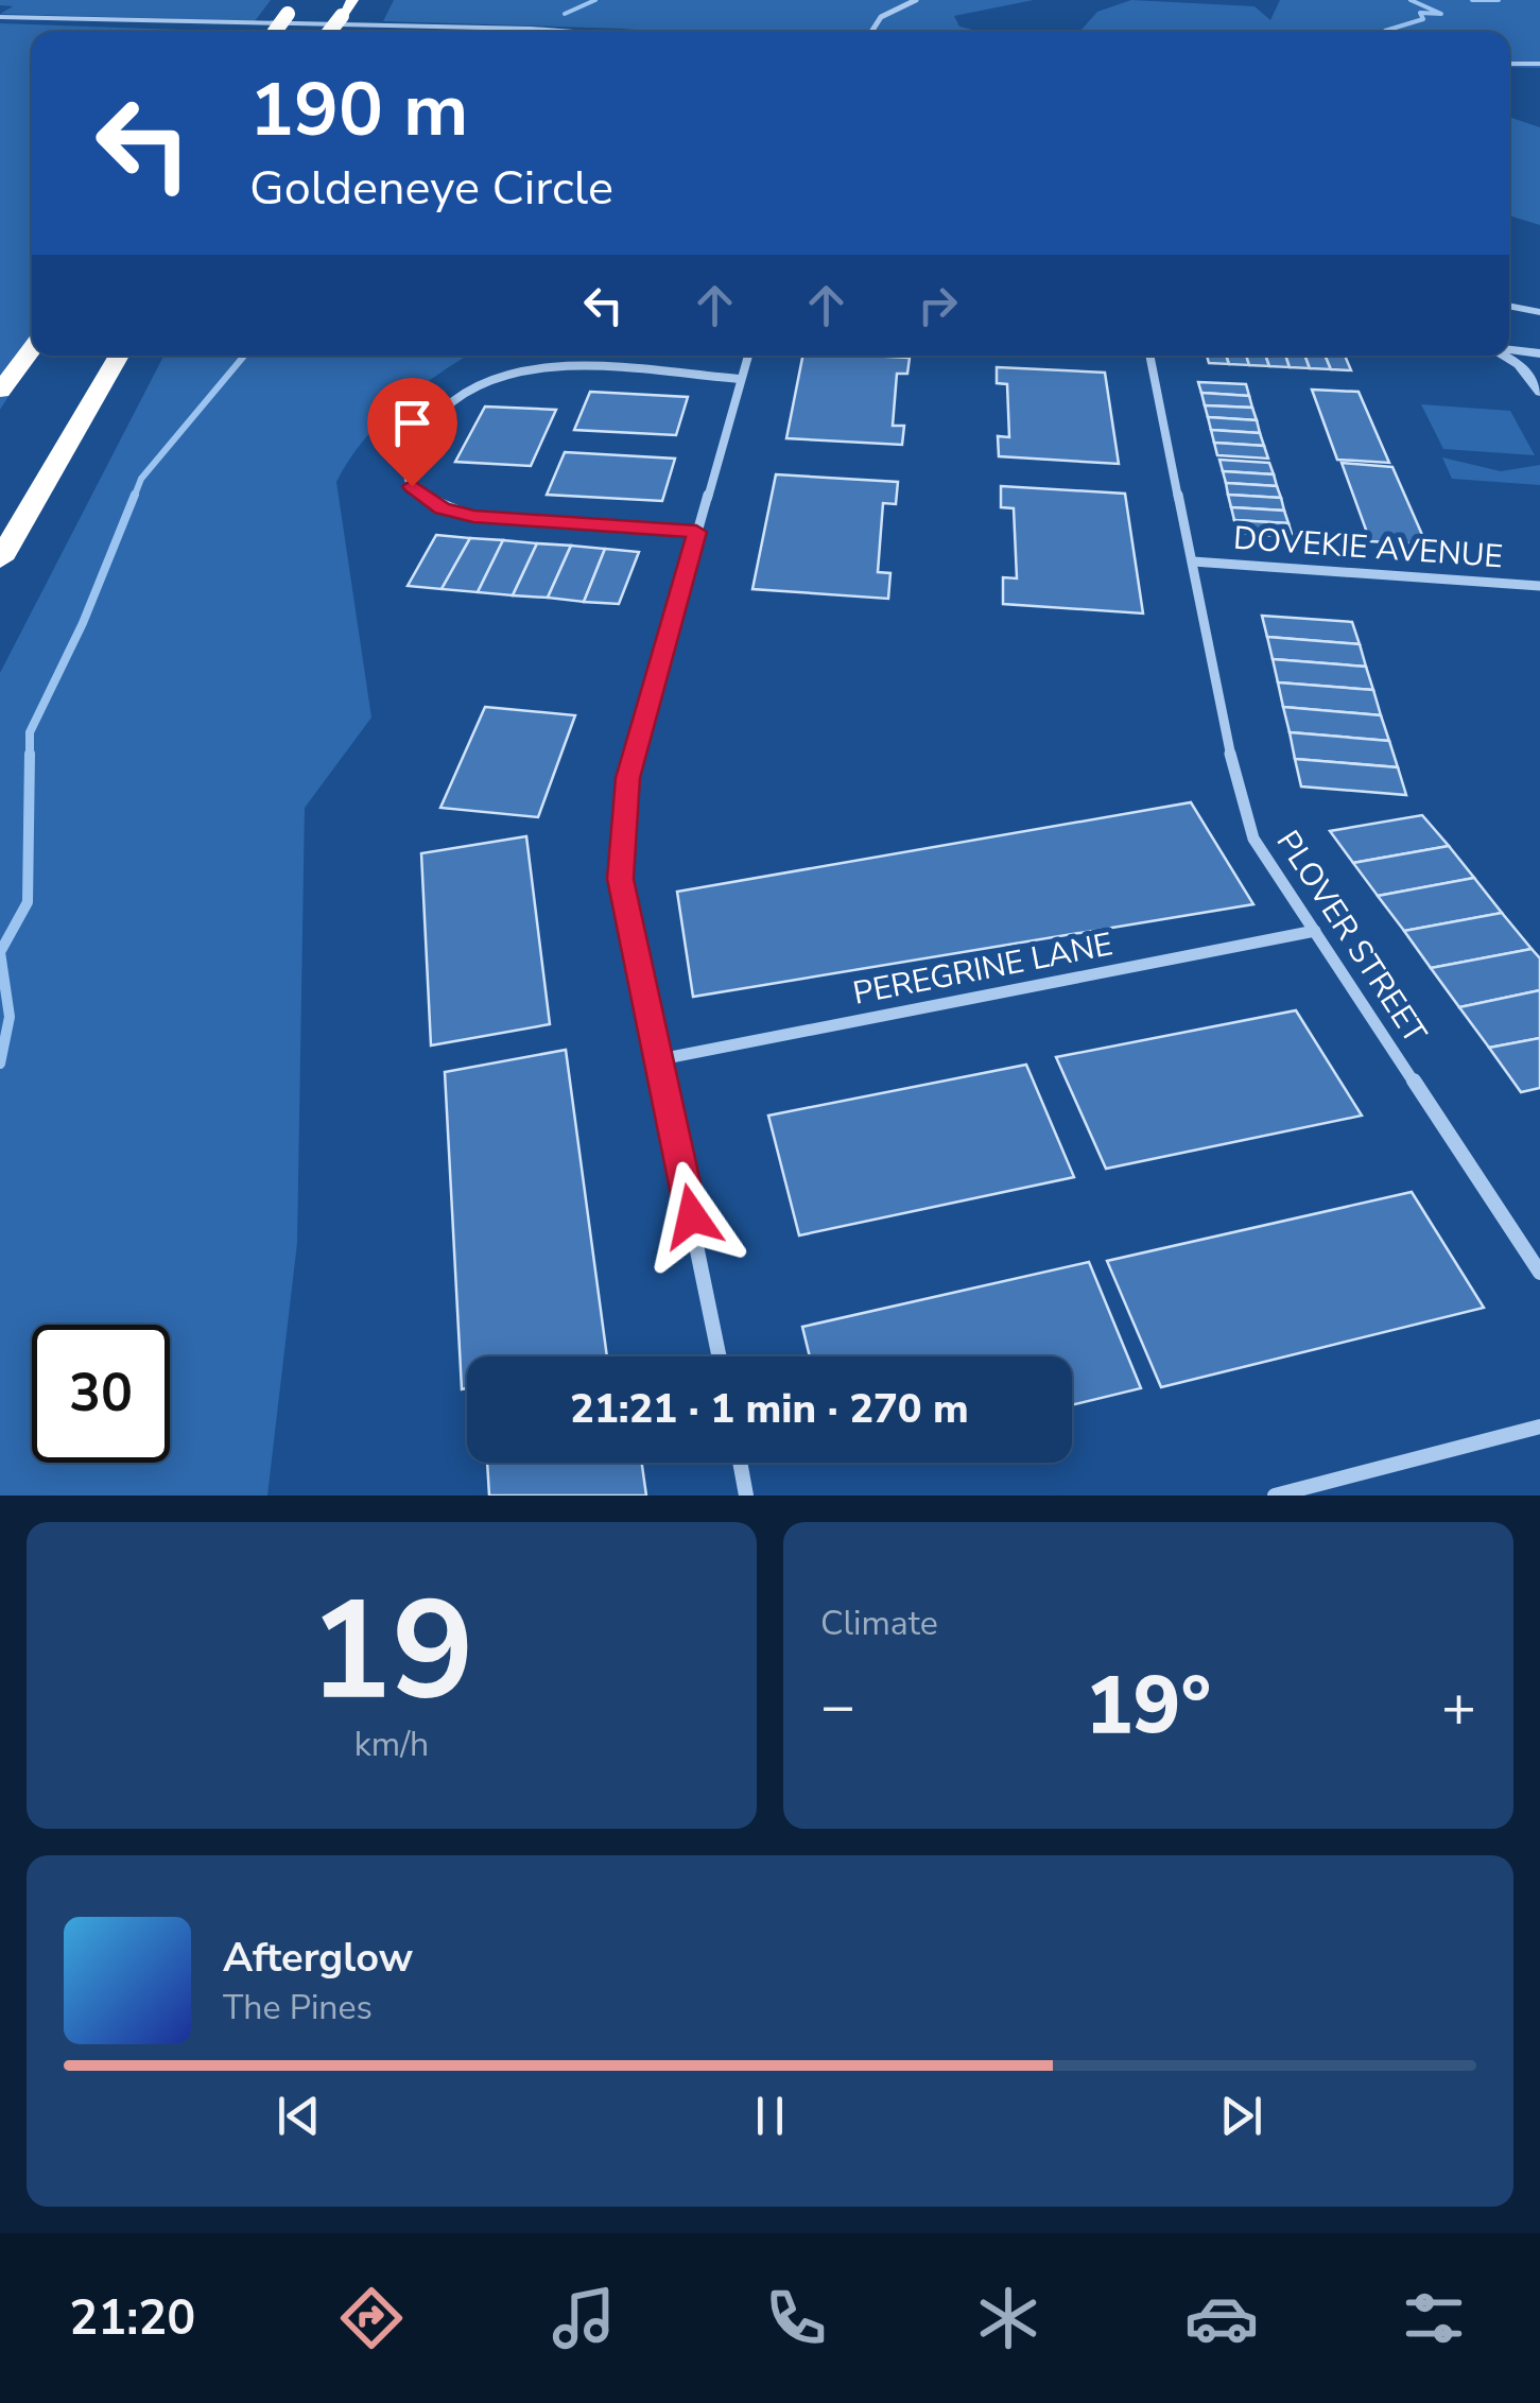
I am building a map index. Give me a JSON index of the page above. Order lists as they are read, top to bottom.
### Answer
{
  "streets": {
    "street": ["DOVEKIE AVENUE", "PLOVER STREET", "PEREGRINE LANE"]
  },
  "crossings": [
    ["DOVEKIE AVENUE", "PLOVER STREET"],
    ["PLOVER STREET", "PEREGRINE LANE"]
  ],
  "page": {
    "turn": ["190 m", "Goldeneye Circle"],
    "limit": "30",
    "trip": "21:21 · 1 min · 270 m",
    "tile": [
      ["19", "km/h"],
      "Climate"
    ],
    "heat": ["−", "19°", "+"],
    "song": ["Afterglow", "The Pines"],
    "tabs": "21:20"
  }
}
